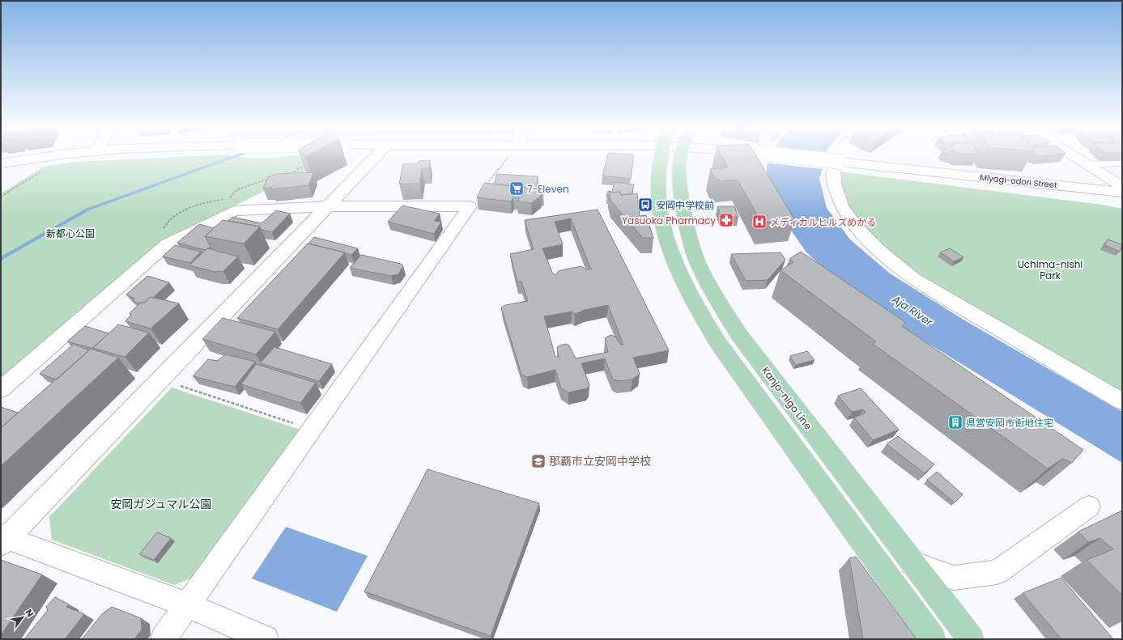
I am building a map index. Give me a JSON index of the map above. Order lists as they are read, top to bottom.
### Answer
{
  "streets": {
    "main road": ["Kanjo-nigo Line"],
    "street": ["Miyagi-odori Street"]
  },
  "water": ["Aja River"],
  "parks": ["新都心公園", "Uchima-nishi Park", "安岡ガジュマル公園"],
  "places": {
    "supermarket": ["7-Eleven"],
    "bus stop": ["安岡中学校前"],
    "pharmacy": ["Yasuoka Pharmacy"],
    "hospital": ["メディカルヒルズめかる"],
    "building": ["県営安岡市街地住宅"],
    "school or university": ["那覇市立安岡中学校"]
  },
  "north": "top right"
}
